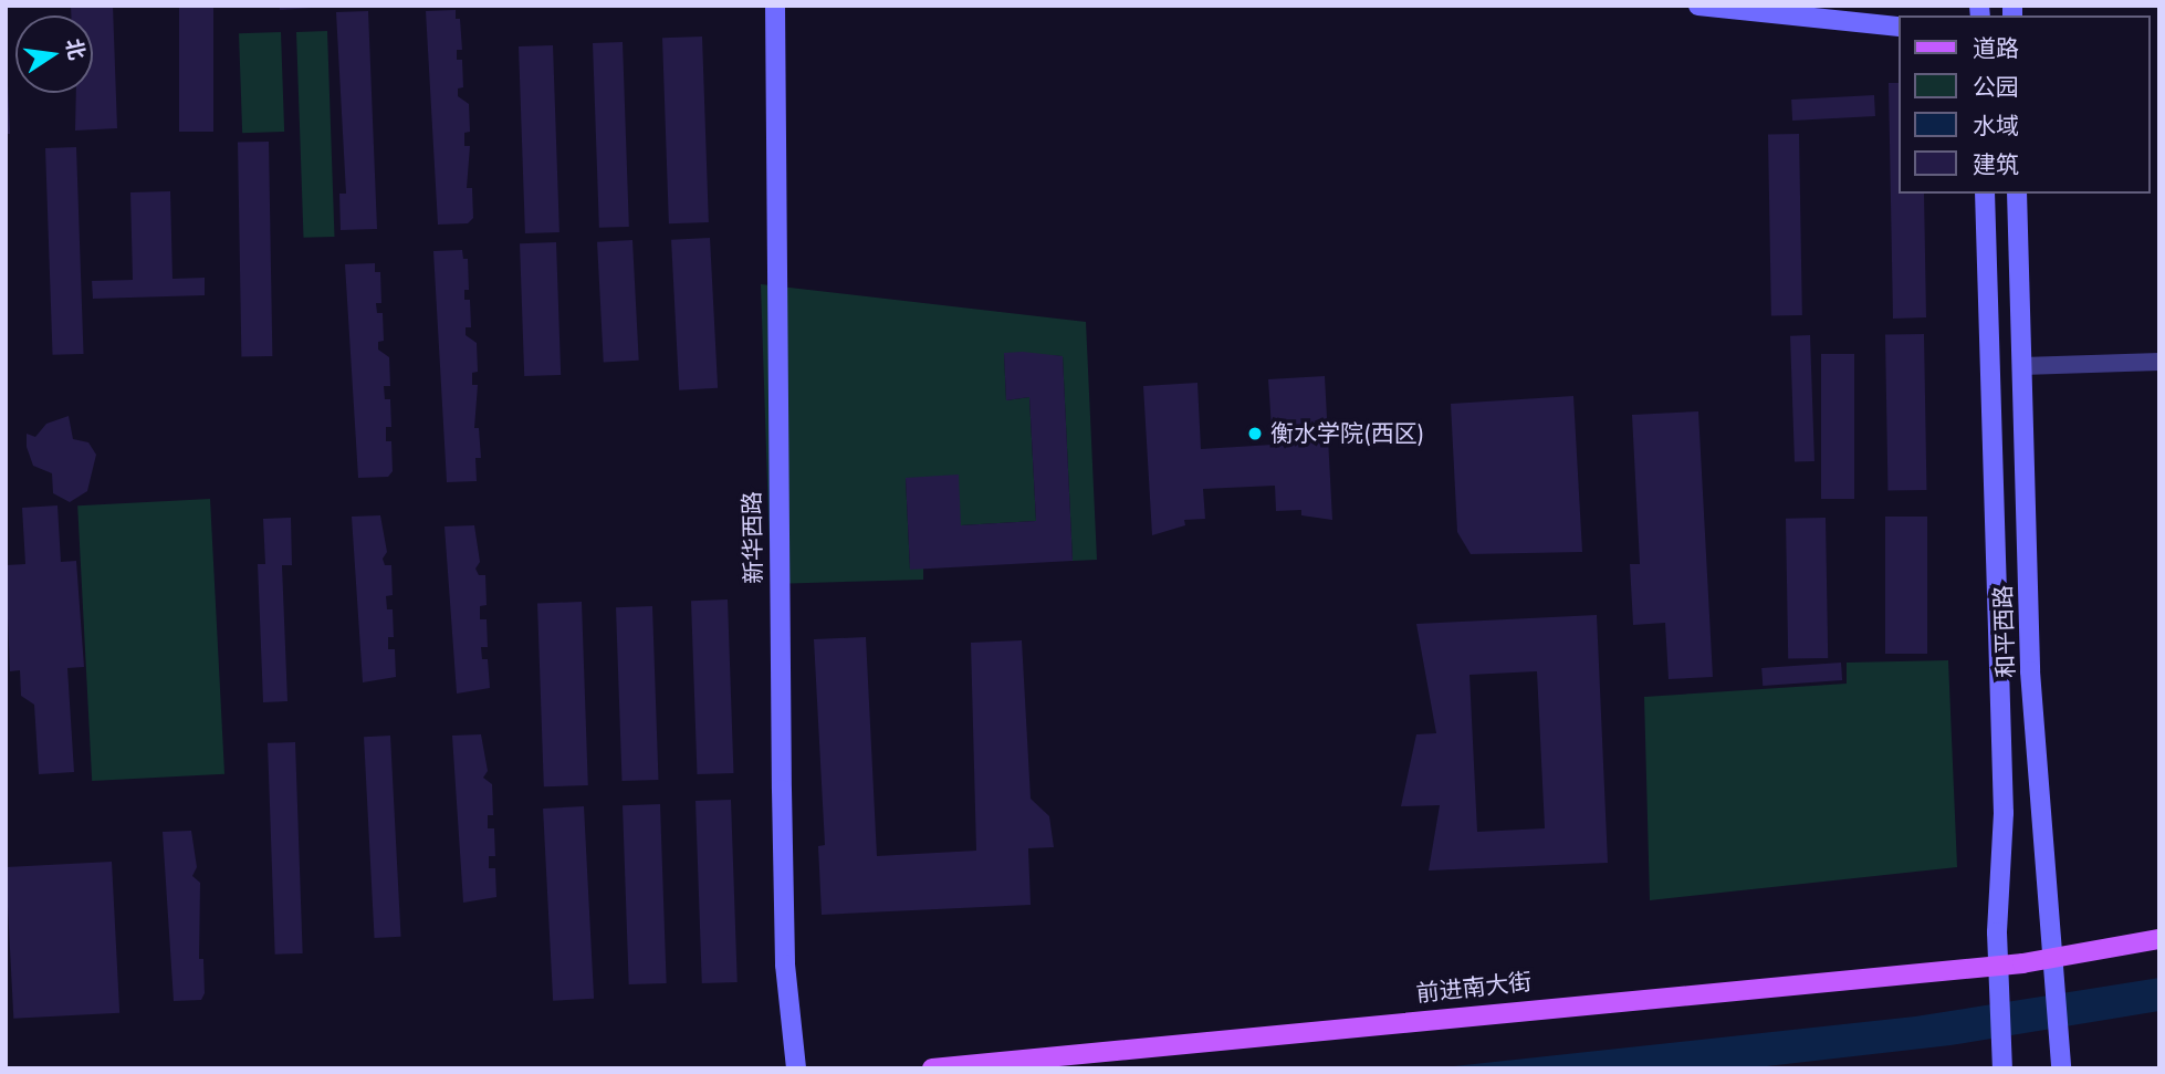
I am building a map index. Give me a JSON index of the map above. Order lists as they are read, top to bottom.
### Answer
{
  "streets": {
    "main road": ["新华西路", "和平西路", "前进南大街"]
  },
  "crossings": [
    ["和平西路", "前进南大街"]
  ],
  "places": ["衡水学院(西区)"],
  "legend": [
    "道路",
    "公园",
    "水域",
    "建筑"
  ],
  "north": "right"
}
